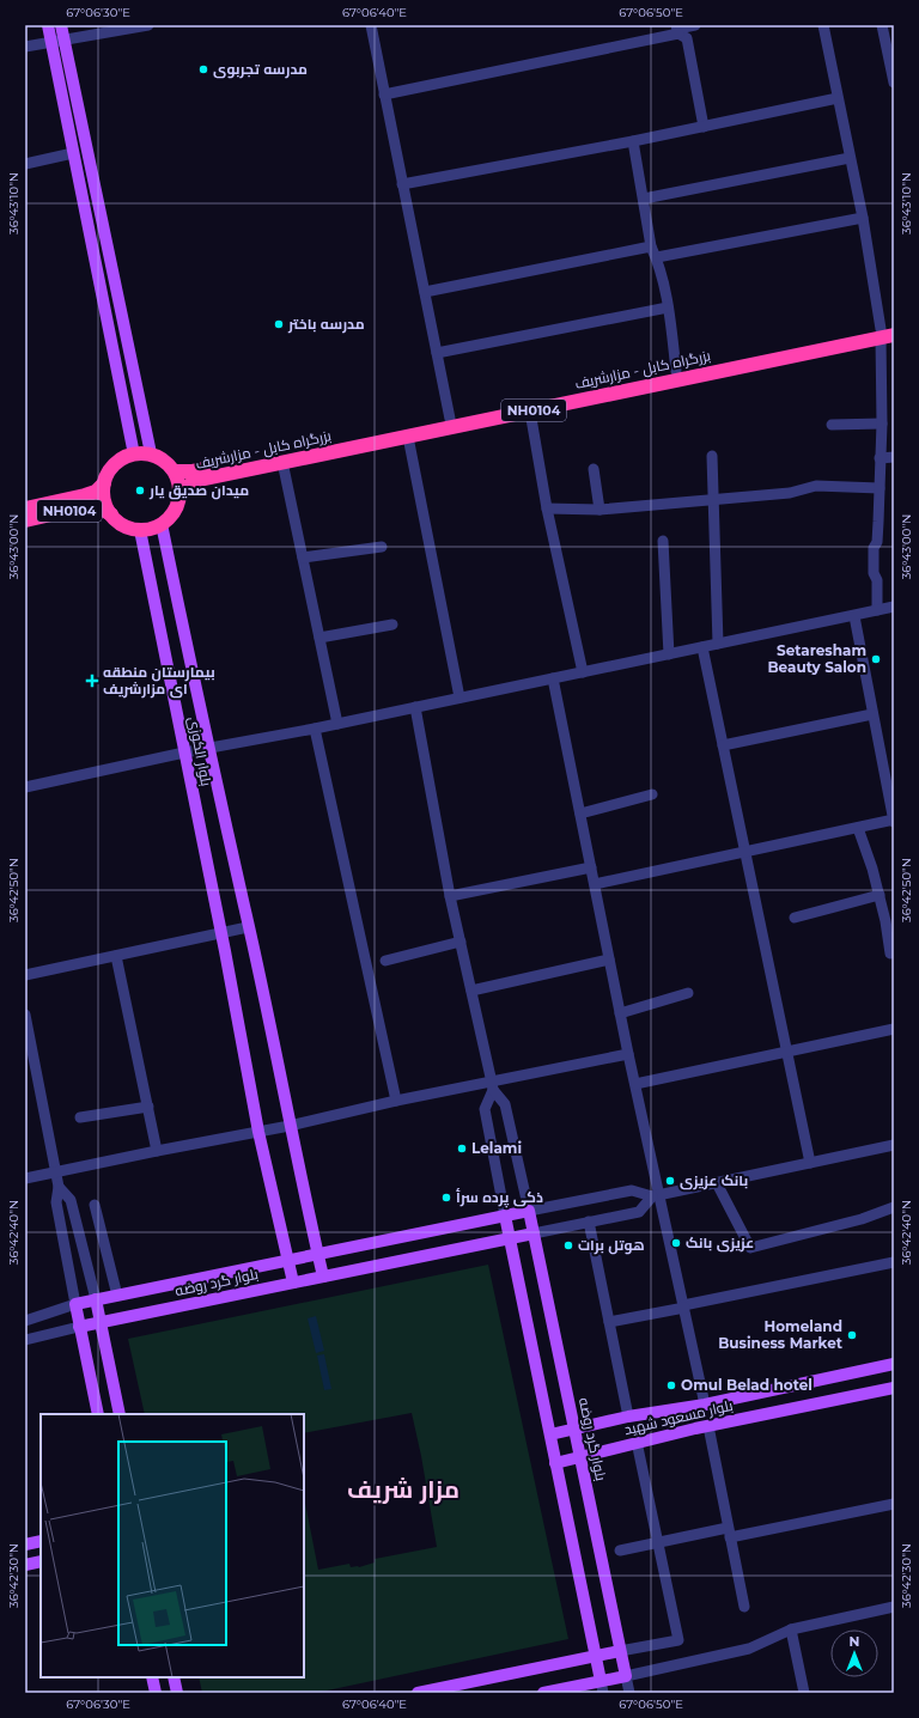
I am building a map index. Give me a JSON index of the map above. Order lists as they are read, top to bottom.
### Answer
{
  "streets": {
    "highway": ["بزرگراه کابل - مزارشریف", "NH0104"],
    "main road": ["بلوار الکوزی", "بلوار گرد روضه", "بلوار مسعود شهید"]
  },
  "crossings": [
    ["بزرگراه کابل - مزارشریف", "NH0104"],
    ["بزرگراه کابل - مزارشریف", "بلوار الکوزی"],
    ["NH0104", "بلوار الکوزی"],
    ["بلوار الکوزی", "بلوار گرد روضه"],
    ["بلوار گرد روضه", "بلوار مسعود شهید"]
  ],
  "districts": ["مزار شريف"],
  "places": {
    "other": [
      "مدرسه تجربوى",
      "مدرسه باختر",
      "میدان صدیق یار",
      "Setaresham Beauty Salon",
      "Lelami",
      "بانک عزیزی",
      "ذکی پرده سرأ",
      "عزیزی بانک",
      "هوتل برات",
      "Homeland Business Market",
      "Omul Belad hotel"
    ],
    "health": ["بیمارستان منطقه ای مزارشریف"]
  },
  "north": "top",
  "coordinates": [
    "67°06'30\"E",
    "67°06'40\"E",
    "67°06'50\"E",
    "36°43'10\"N",
    "36°43'00\"N",
    "36°42'50\"N",
    "36°42'40\"N",
    "36°42'30\"N"
  ]
}
